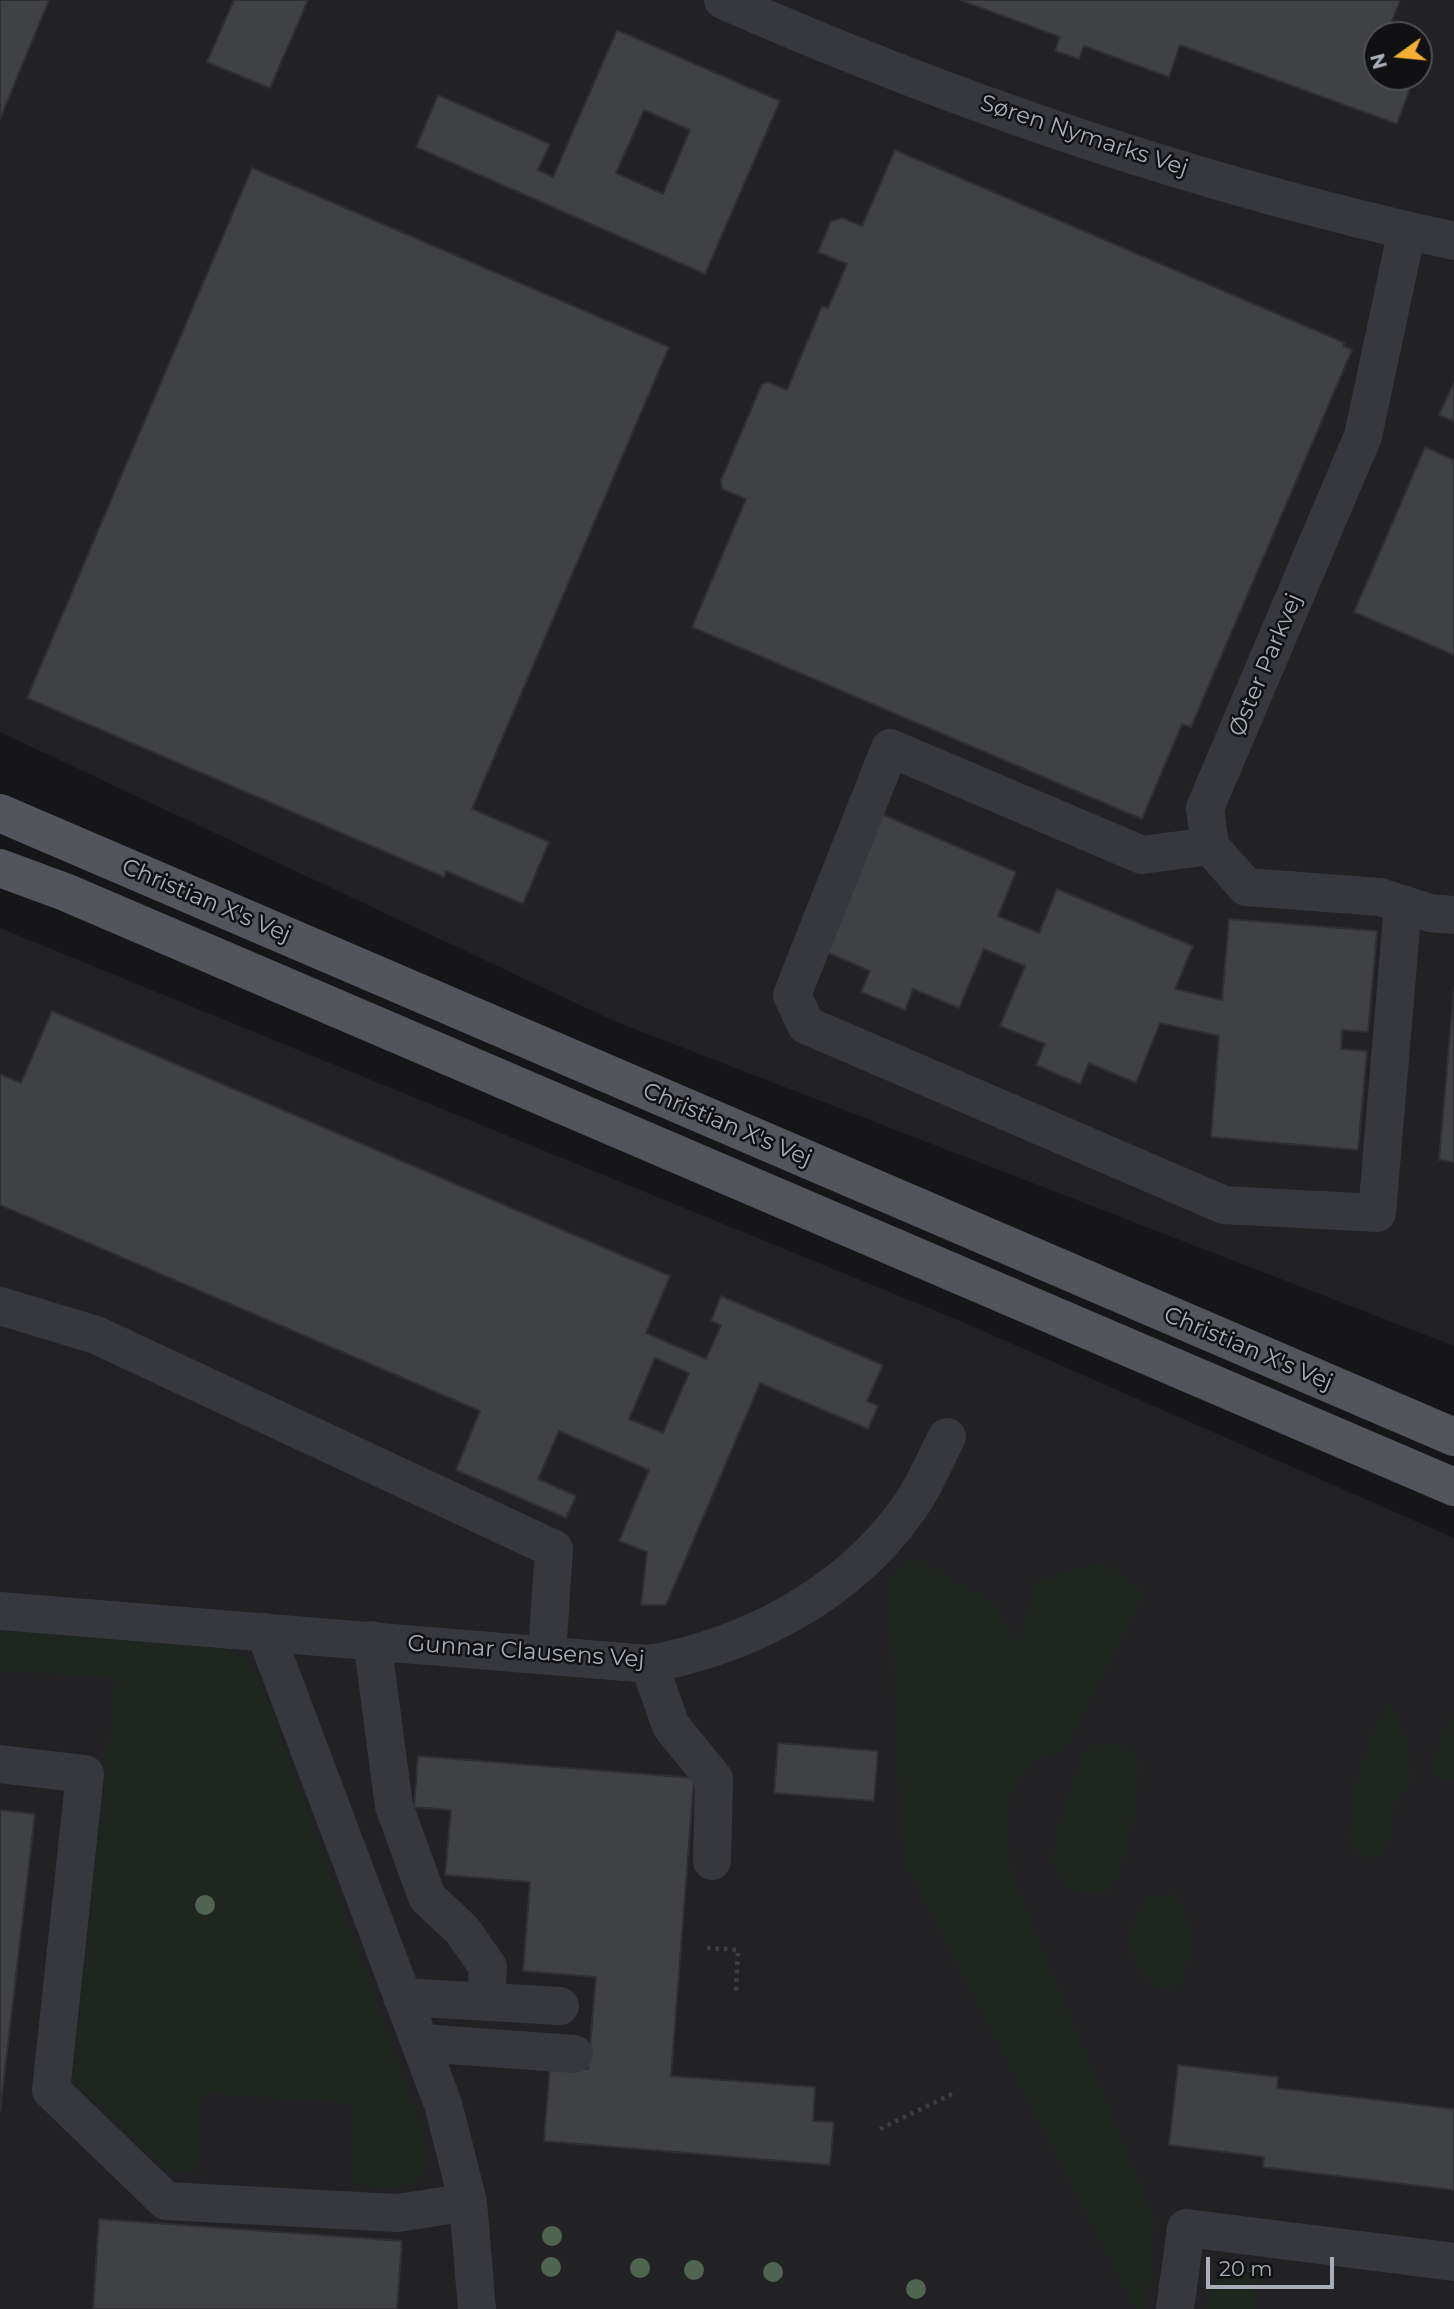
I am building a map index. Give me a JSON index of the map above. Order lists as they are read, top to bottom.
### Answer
{
  "streets": {
    "main road": ["Christian X's Vej"],
    "street": ["Søren Nymarks Vej", "Øster Parkvej", "Gunnar Clausens Vej"]
  },
  "crossings": [
    ["Søren Nymarks Vej", "Øster Parkvej"]
  ],
  "scale_bar": "20 m",
  "north": "left"
}
